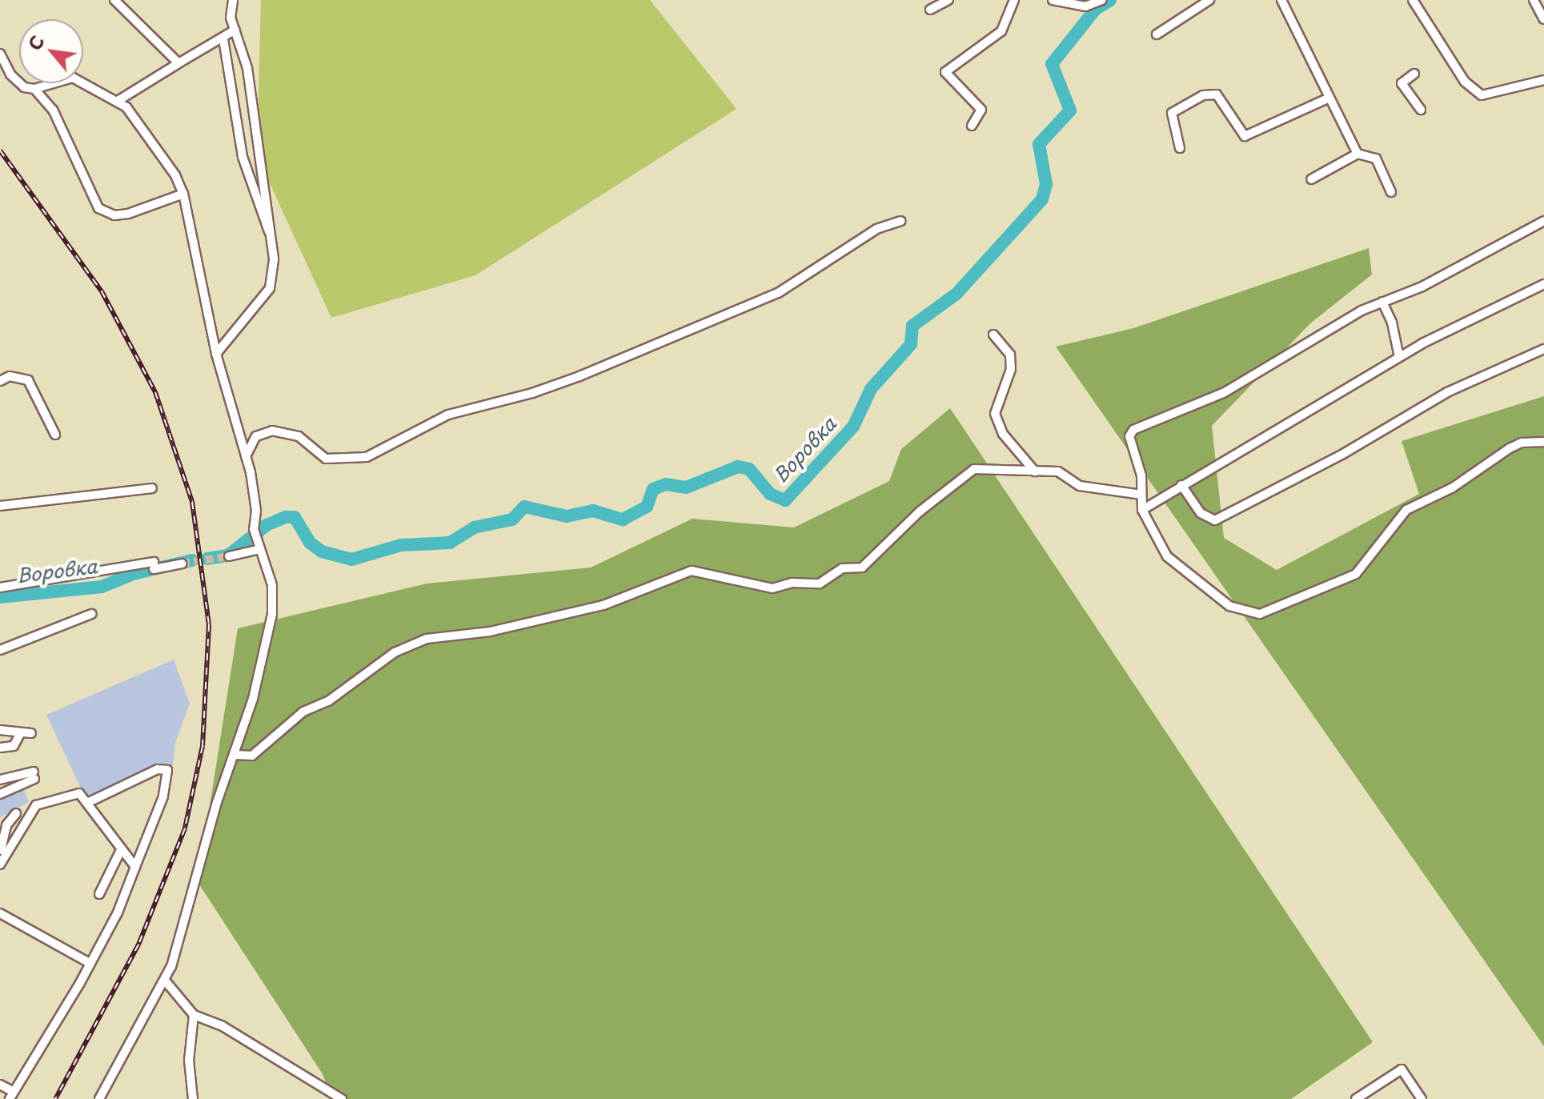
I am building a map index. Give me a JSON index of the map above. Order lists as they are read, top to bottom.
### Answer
{
  "water": ["Воровка"],
  "north": "top left"
}
